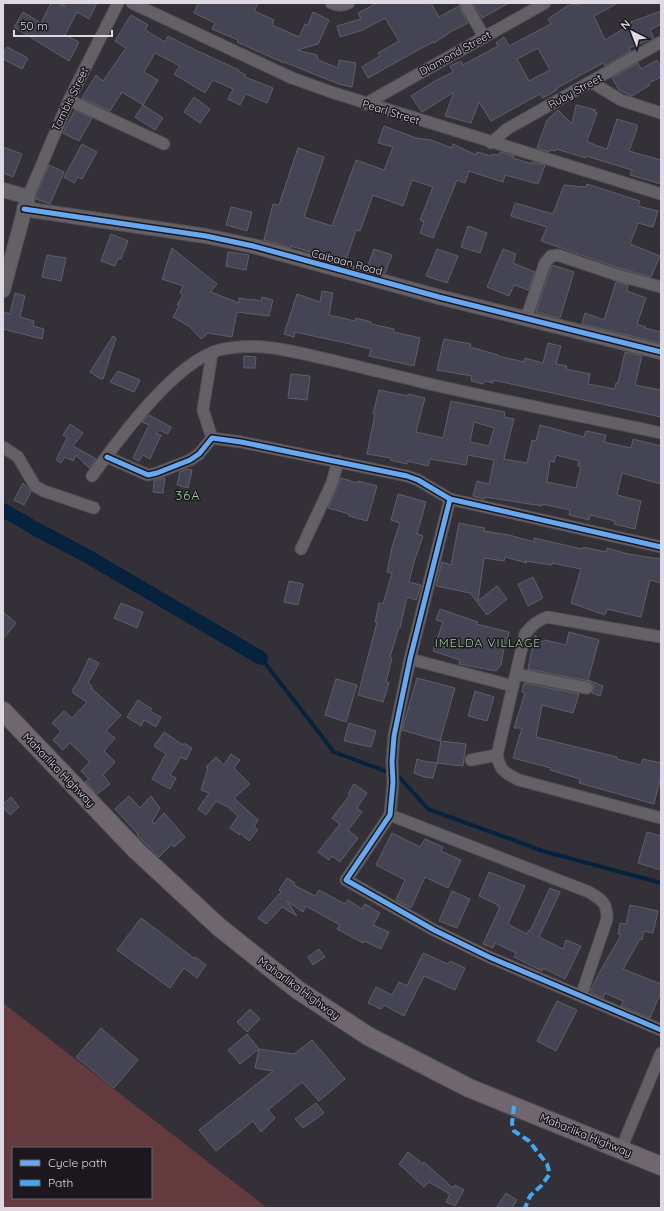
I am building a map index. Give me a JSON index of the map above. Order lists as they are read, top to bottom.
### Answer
{
  "streets": {
    "highway": ["Maharlika Highway"],
    "street": [
      "Diamond Street",
      "Ruby Street",
      "Tambis Street",
      "Pearl Street",
      "Caibaan Road"
    ]
  },
  "crossings": [
    ["Diamond Street", "Pearl Street"],
    ["Ruby Street", "Pearl Street"],
    ["Tambis Street", "Caibaan Road"]
  ],
  "districts": ["36A", "IMELDA VILLAGE"],
  "legend": ["Cycle path", "Path"],
  "scale_bar": "50 m",
  "north": "top left"
}
